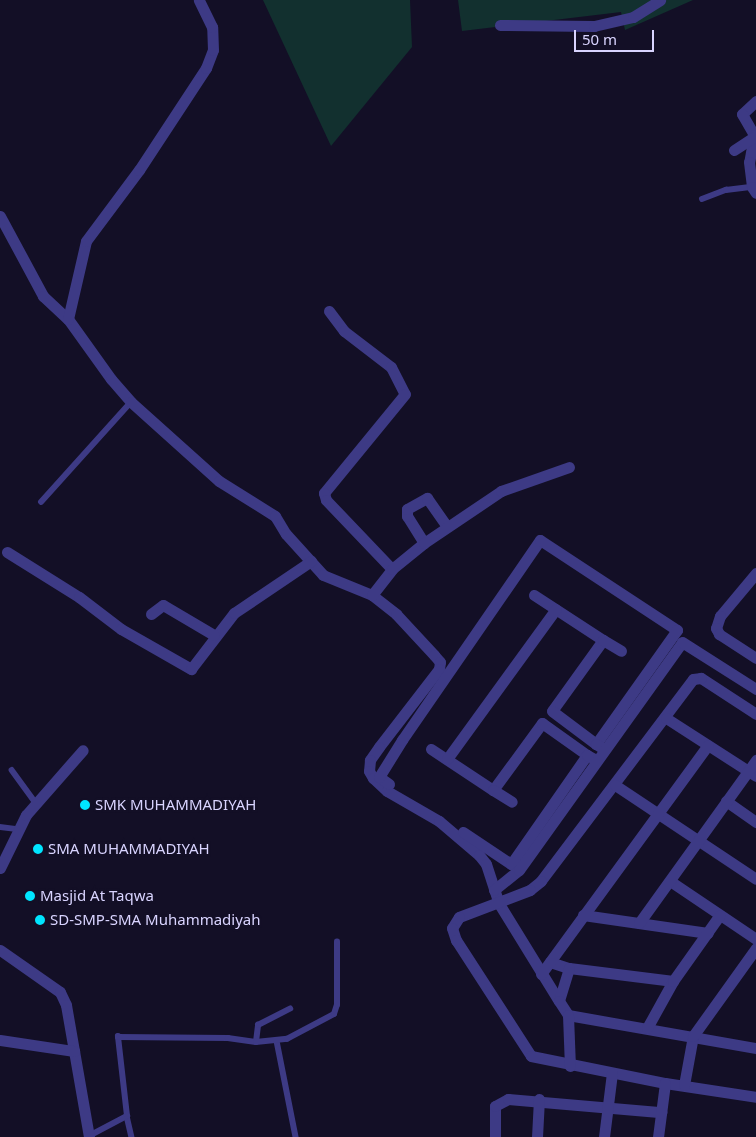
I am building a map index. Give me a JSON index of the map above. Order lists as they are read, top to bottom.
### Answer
{
  "places": [
    "SMK MUHAMMADIYAH",
    "SMA MUHAMMADIYAH",
    "Masjid At Taqwa",
    "SD-SMP-SMA Muhammadiyah"
  ],
  "scale_bar": "50 m"
}
